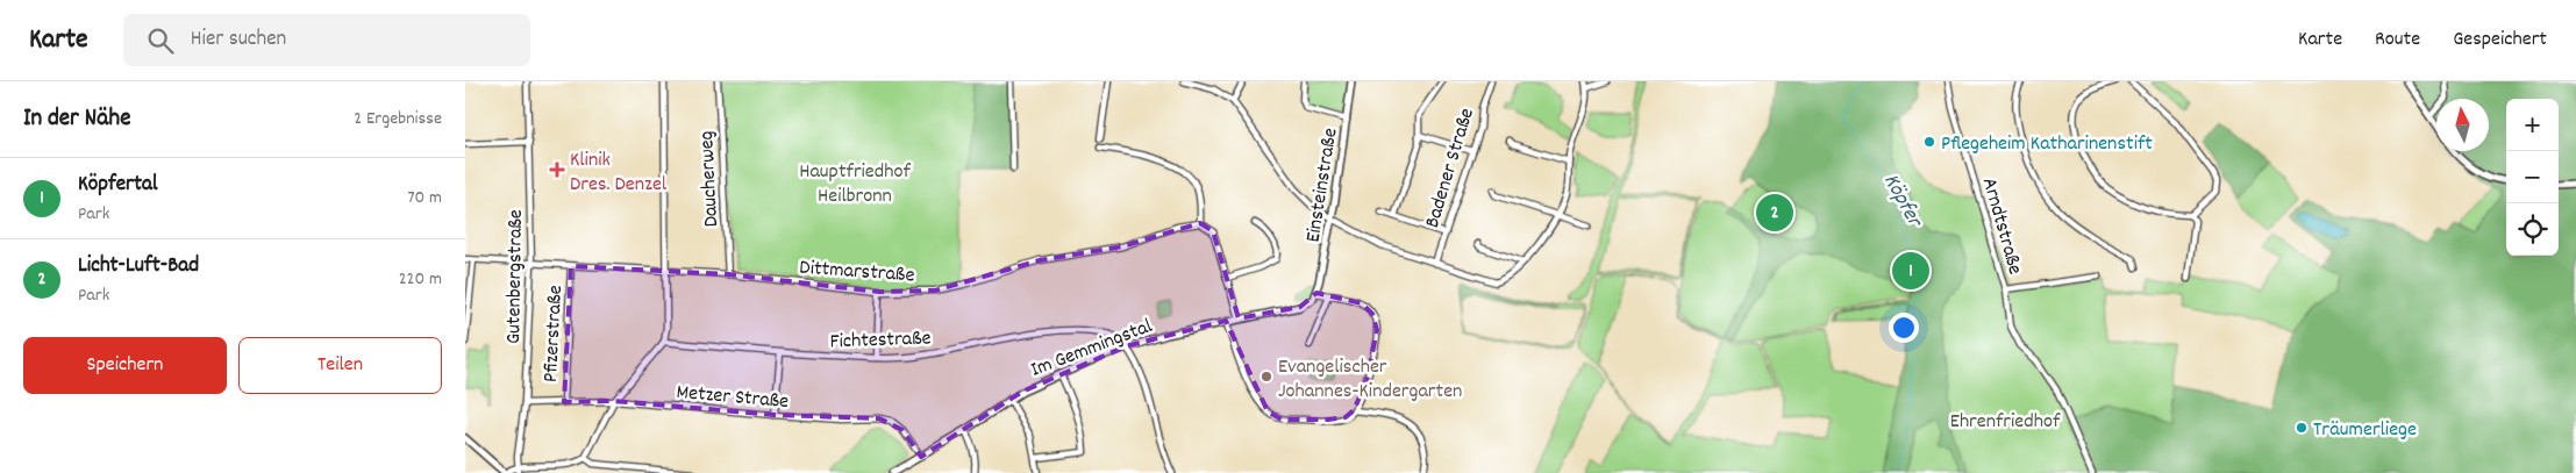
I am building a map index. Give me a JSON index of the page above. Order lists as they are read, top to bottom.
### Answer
{
  "streets": {
    "street": [
      "Badener Straße",
      "Daucherweg",
      "Einsteinstraße",
      "Arndtstraße",
      "Dittmarstraße",
      "Gutenbergstraße",
      "Pfizerstraße",
      "Fichtestraße",
      "Im Gemmingstal",
      "Metzer Straße"
    ]
  },
  "crossings": [
    ["Daucherweg", "Dittmarstraße"],
    ["Einsteinstraße", "Im Gemmingstal"],
    ["Dittmarstraße", "Gutenbergstraße"],
    ["Dittmarstraße", "Pfizerstraße"],
    ["Gutenbergstraße", "Metzer Straße"],
    ["Pfizerstraße", "Metzer Straße"],
    ["Fichtestraße", "Im Gemmingstal"],
    ["Im Gemmingstal", "Metzer Straße"]
  ],
  "water": ["Köpfer"],
  "parks": ["Hauptfriedhof Heilbronn", "Ehrenfriedhof"],
  "places": {
    "other": ["Pflegeheim Katharinenstift", "Evangelischer Johannes-Kindergarten", "Träumerliege"],
    "health": ["Klinik Dres. Denzel"]
  },
  "north": "top",
  "page": {
    "header": "Karte",
    "search": "Hier suchen",
    "nav": ["Karte", "Route", "Gespeichert"],
    "heading": ["In der Nähe", "2 Ergebnisse"],
    "map_buttons": ["+", "−"],
    "list": [
      {
        "mark": "1",
        "name": "Köpfertal",
        "note": "Park",
        "value": "70 m"
      },
      {
        "mark": "2",
        "name": "Licht-Luft-Bad",
        "note": "Park",
        "value": "220 m"
      }
    ],
    "pins": ["2", "1"],
    "buttons": ["Speichern", "Teilen"]
  }
}
